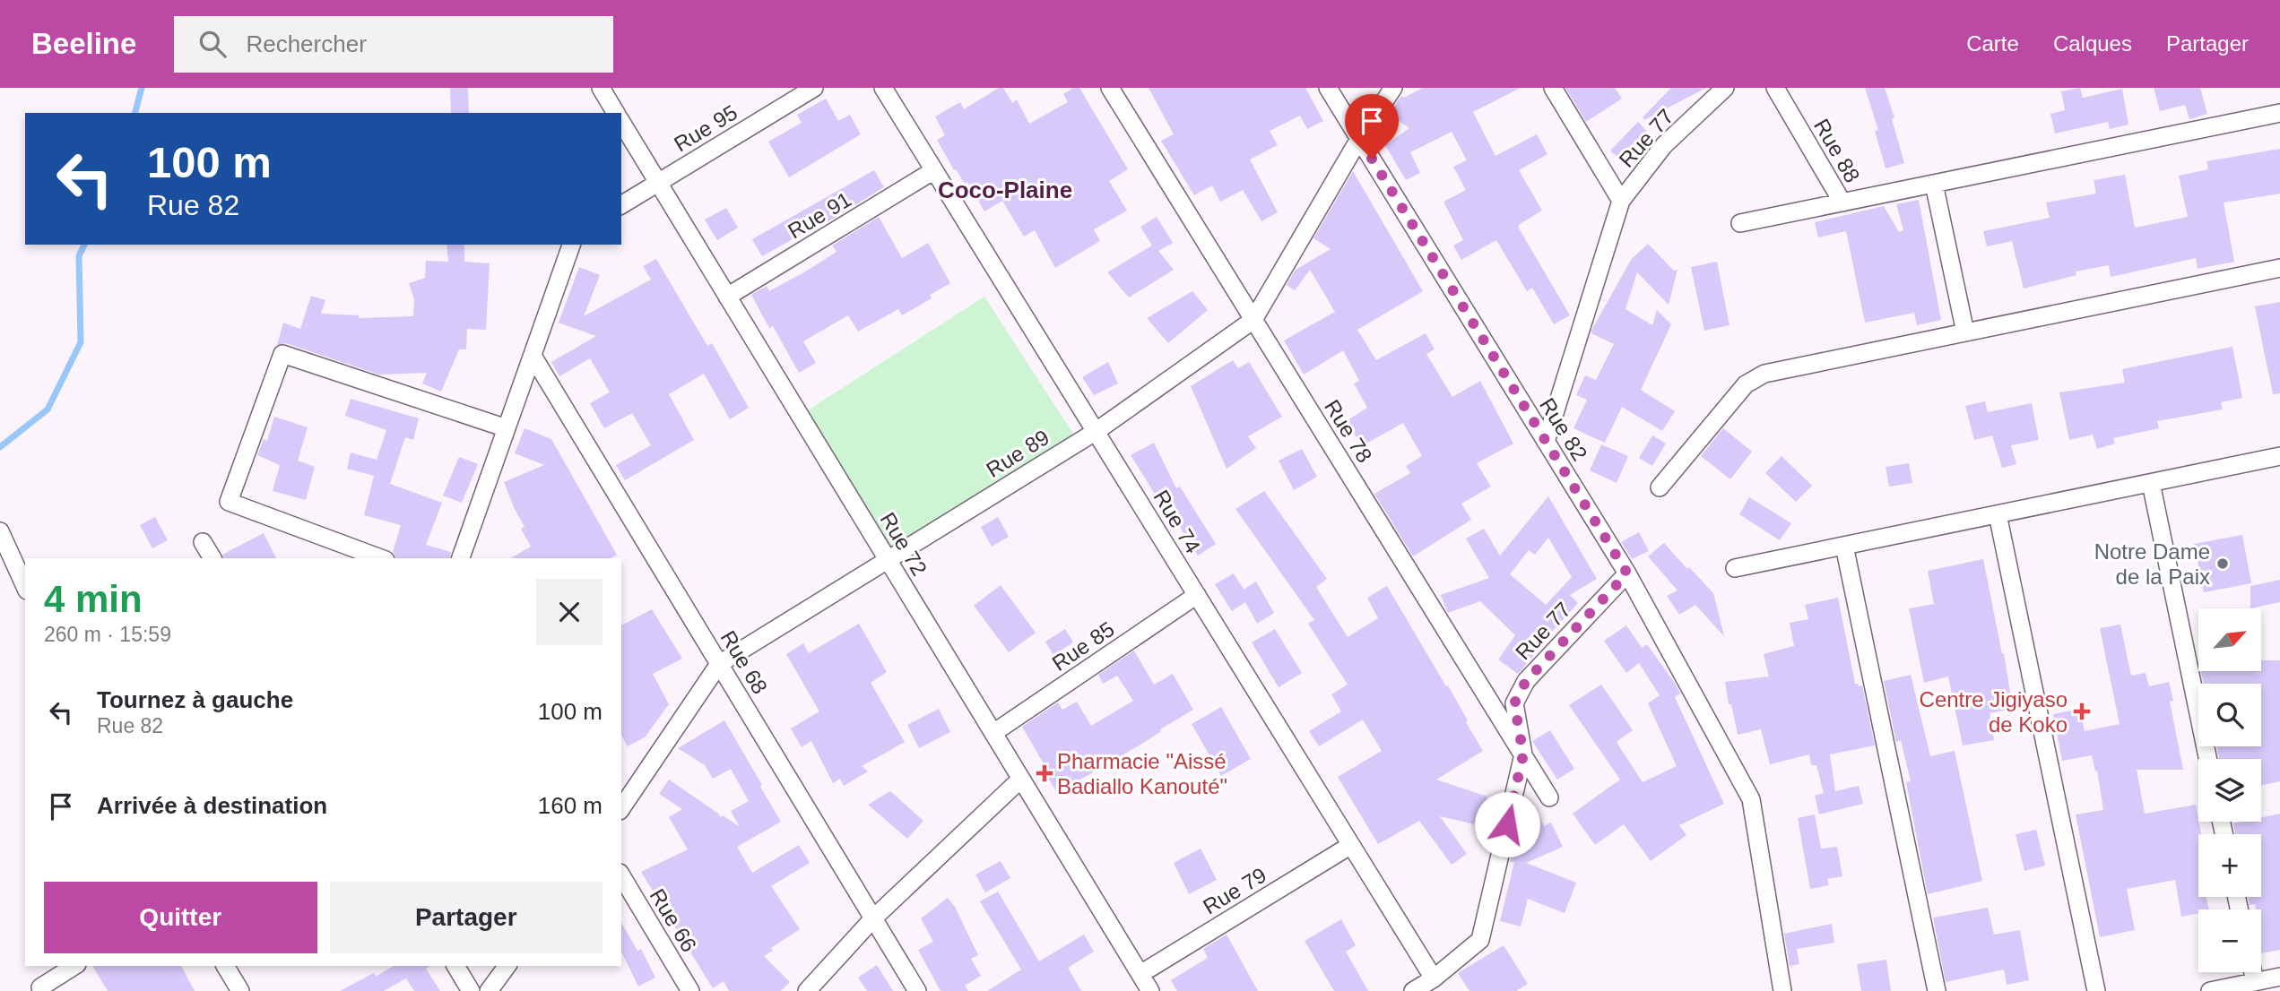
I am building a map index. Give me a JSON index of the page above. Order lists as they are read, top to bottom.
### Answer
{
  "streets": {
    "street": [
      "Rue 95",
      "Rue 77",
      "Rue 88",
      "Rue 91",
      "Rue 82",
      "Rue 78",
      "Rue 89",
      "Rue 74",
      "Rue 72",
      "Rue 85",
      "Rue 68",
      "Rue 79",
      "Rue 66"
    ]
  },
  "crossings": [
    ["Rue 95", "Rue 72"],
    ["Rue 77", "Rue 82"],
    ["Rue 77", "Rue 78"],
    ["Rue 77", "Rue 74"],
    ["Rue 91", "Rue 74"],
    ["Rue 91", "Rue 72"],
    ["Rue 82", "Rue 89"],
    ["Rue 78", "Rue 89"],
    ["Rue 89", "Rue 74"],
    ["Rue 89", "Rue 72"],
    ["Rue 89", "Rue 68"],
    ["Rue 74", "Rue 85"],
    ["Rue 74", "Rue 79"],
    ["Rue 72", "Rue 85"],
    ["Rue 72", "Rue 79"]
  ],
  "districts": ["Coco-Plaine"],
  "places": {
    "other": ["Notre Dame de la Paix"],
    "health": ["Centre Jigiyaso de Koko", "Pharmacie \"Aissé Badiallo Kanouté\""]
  },
  "north": "top right",
  "page": {
    "header": "Beeline",
    "search": "Rechercher",
    "nav": ["Carte", "Calques", "Partager"],
    "turn": ["100 m", "Rue 82"],
    "heading": ["4 min", "260 m · 15:59"],
    "map_buttons": ["+", "−"],
    "list": [
      {
        "name": "Tournez à gauche",
        "note": "Rue 82",
        "value": "100 m"
      },
      {
        "name": "Arrivée à destination",
        "value": "160 m"
      }
    ],
    "buttons": ["Quitter", "Partager"]
  }
}
